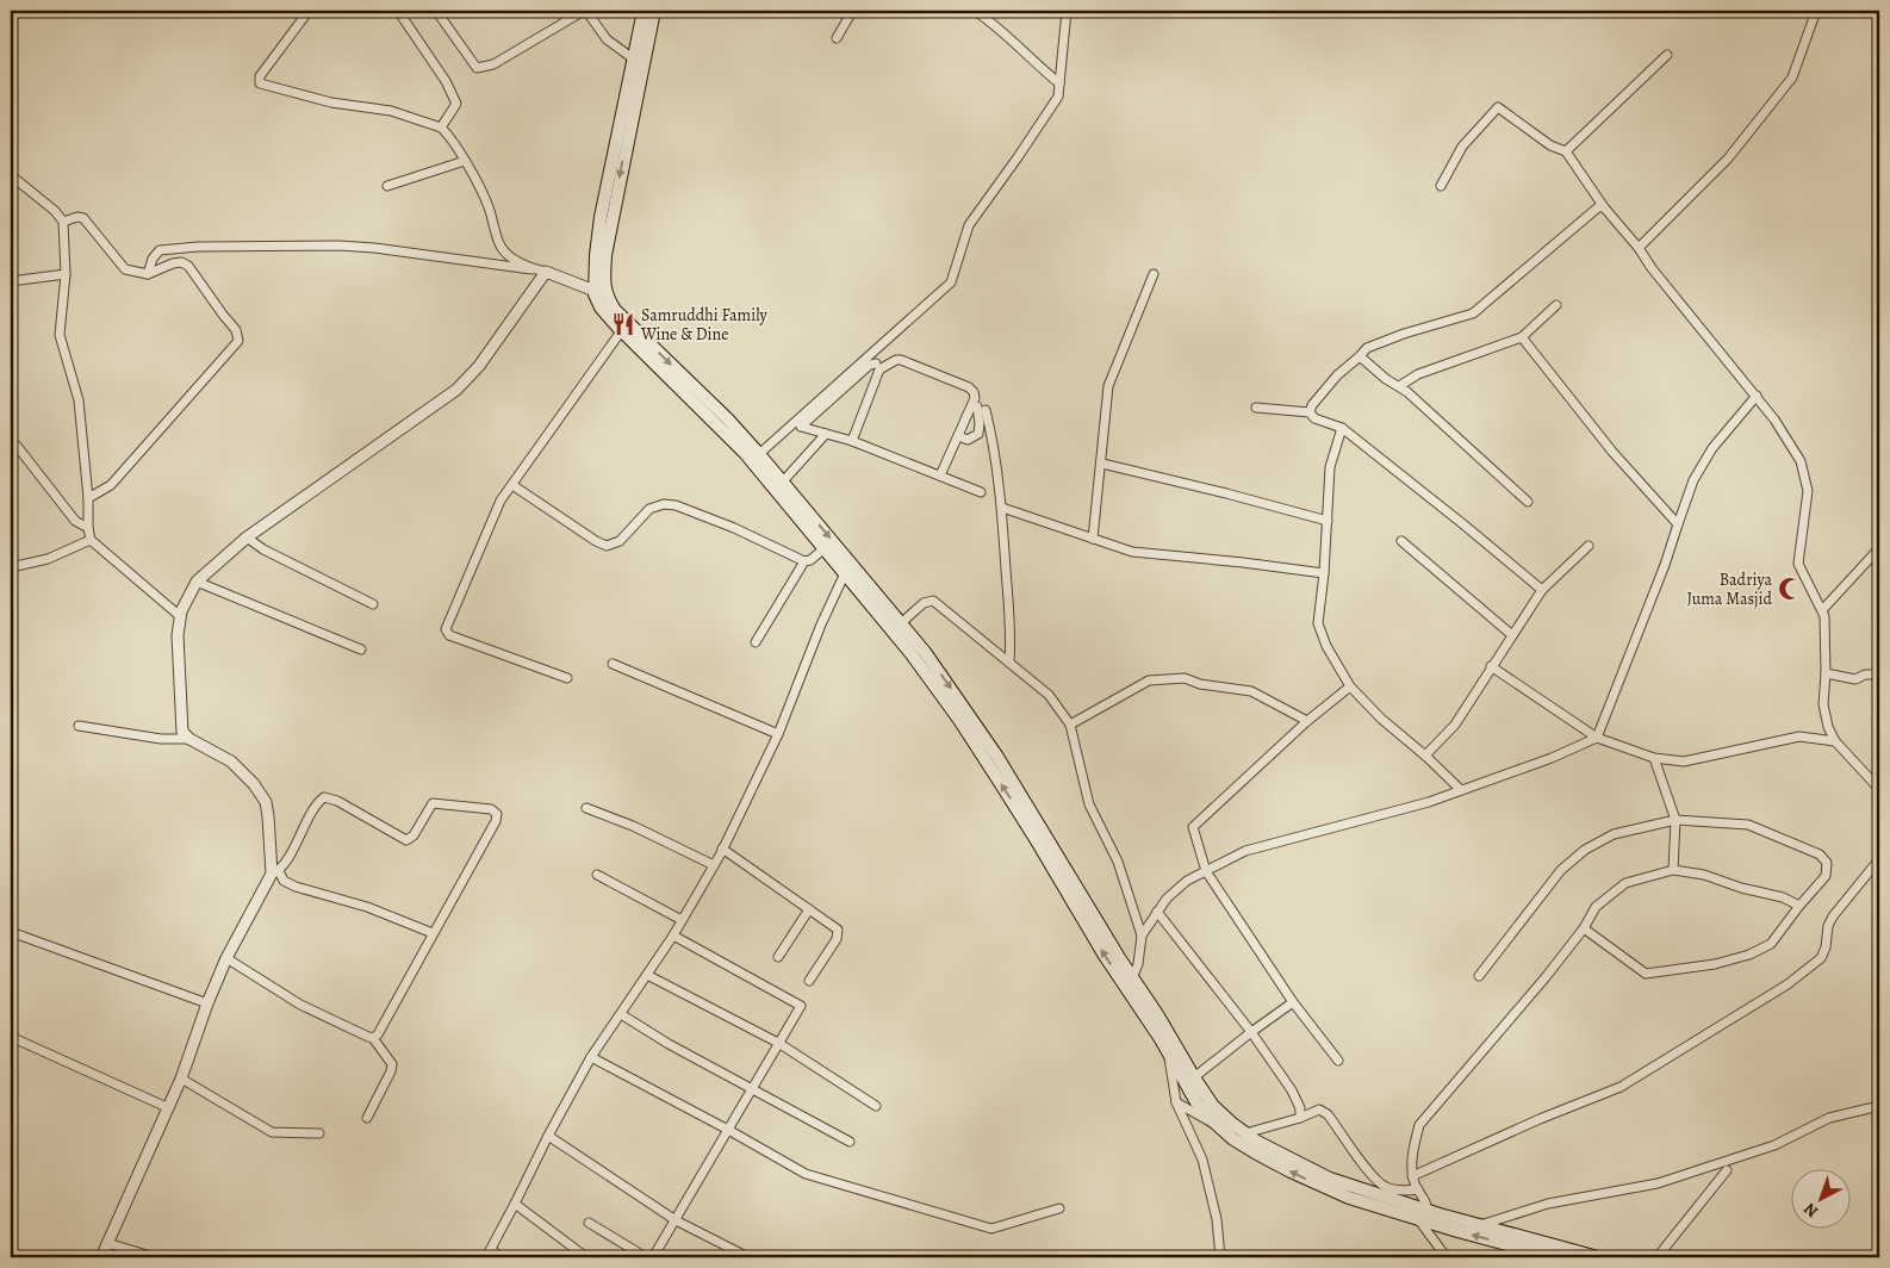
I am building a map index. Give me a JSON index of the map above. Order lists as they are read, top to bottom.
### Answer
{
  "places": {
    "restaurant": ["Samruddhi Family Wine & Dine"],
    "mosque": ["Badriya Juma Masjid"]
  },
  "north": "bottom left"
}
